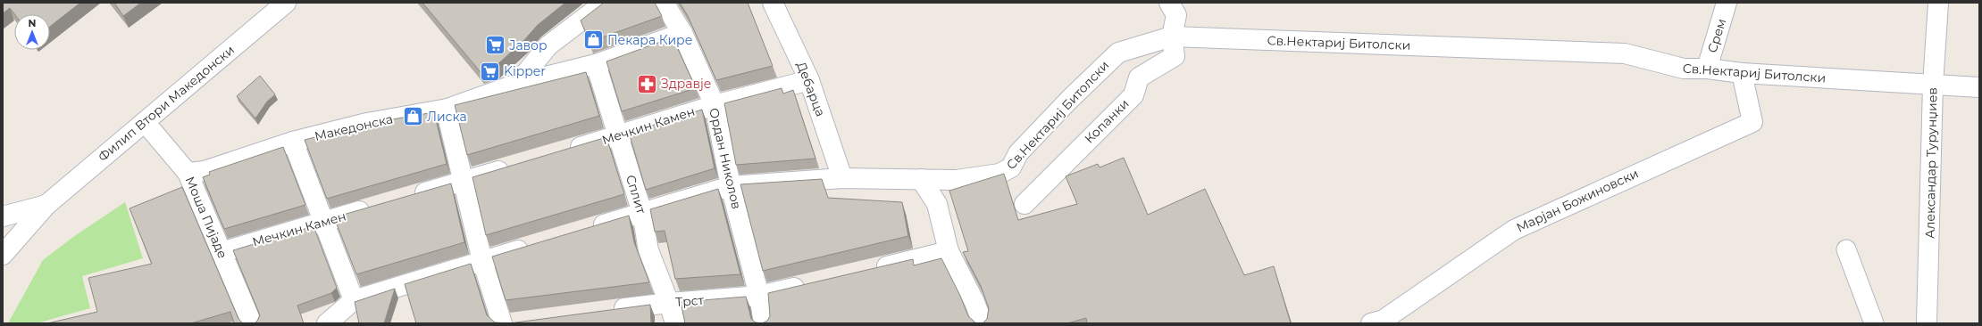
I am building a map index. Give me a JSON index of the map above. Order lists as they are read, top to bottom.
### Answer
{
  "streets": {
    "street": [
      "Срем",
      "Св.Нектариј Битолски",
      "Дебарца",
      "Филип Втори Македонски",
      "Копанки",
      "Мечкин Камен",
      "Македонска",
      "Ордан Николов",
      "Александар Турунџиев",
      "Сплит",
      "Марјан Божиновски",
      "Моша Пијаде",
      "Трст"
    ]
  },
  "crossings": [
    ["Срем", "Св.Нектариј Битолски"],
    ["Св.Нектариј Битолски", "Дебарца"],
    ["Св.Нектариј Битолски", "Копанки"],
    ["Св.Нектариј Битолски", "Ордан Николов"],
    ["Св.Нектариј Битолски", "Александар Турунџиев"],
    ["Св.Нектариј Битолски", "Сплит"],
    ["Св.Нектариј Битолски", "Марјан Божиновски"],
    ["Дебарца", "Мечкин Камен"],
    ["Филип Втори Македонски", "Моша Пијаде"],
    ["Мечкин Камен", "Ордан Николов"],
    ["Мечкин Камен", "Сплит"],
    ["Мечкин Камен", "Моша Пијаде"],
    ["Македонска", "Ордан Николов"],
    ["Македонска", "Сплит"],
    ["Македонска", "Моша Пијаде"],
    ["Ордан Николов", "Трст"],
    ["Сплит", "Трст"]
  ],
  "places": {
    "shop": ["Пекара Кире", "Лиска"],
    "supermarket": ["Јавор", "Kipper"],
    "pharmacy": ["Здравје"]
  },
  "north": "top"
}
